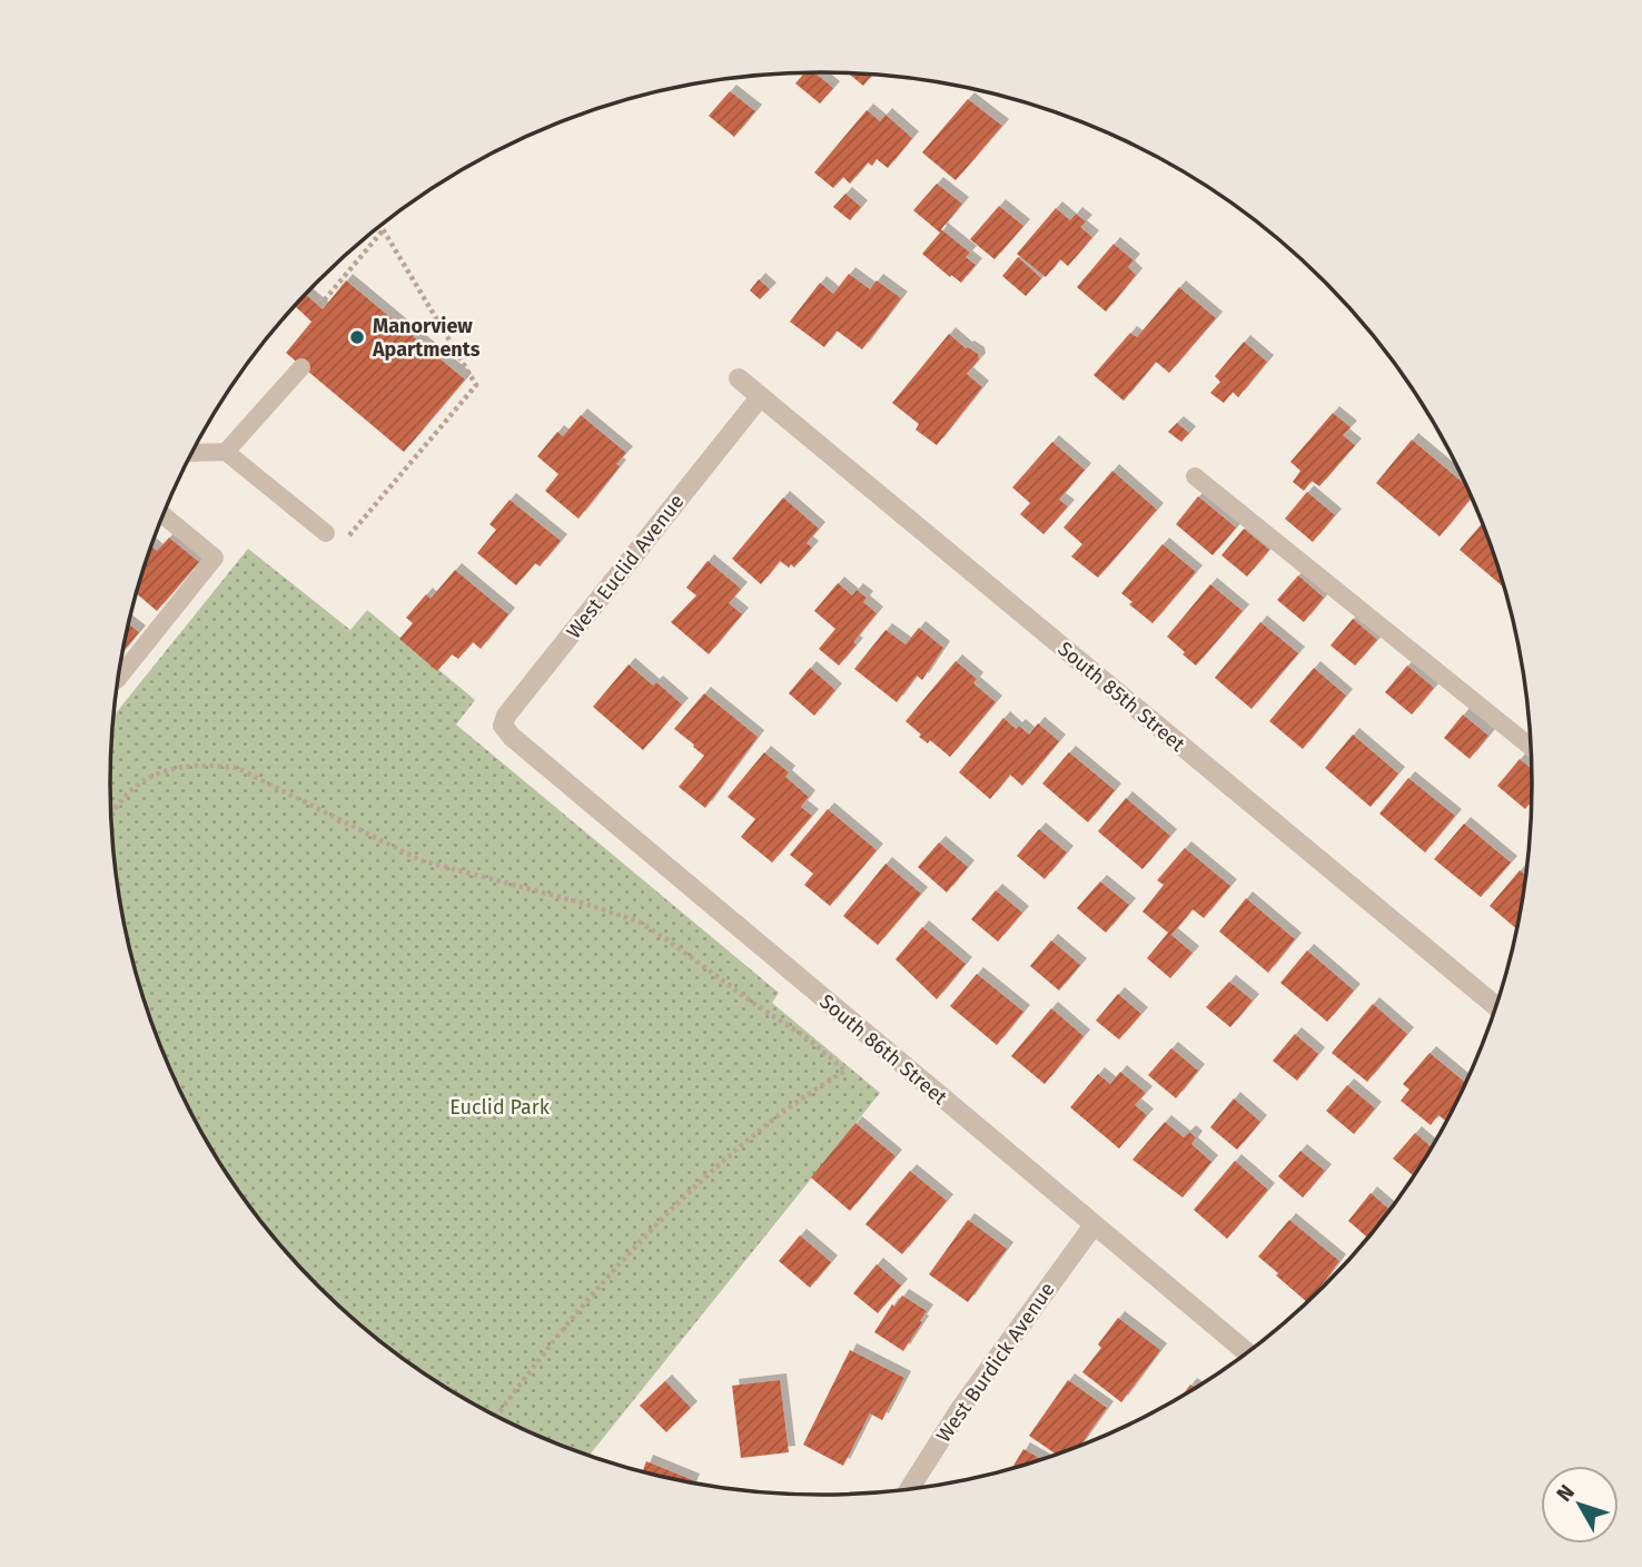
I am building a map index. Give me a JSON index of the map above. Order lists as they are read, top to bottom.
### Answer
{
  "streets": {
    "street": [
      "West Euclid Avenue",
      "South 85th Street",
      "South 86th Street",
      "West Burdick Avenue"
    ]
  },
  "crossings": [
    ["West Euclid Avenue", "South 85th Street"],
    ["West Euclid Avenue", "South 86th Street"],
    ["South 86th Street", "West Burdick Avenue"]
  ],
  "parks": ["Euclid Park"],
  "places": ["Manorview Apartments"],
  "north": "top left"
}
